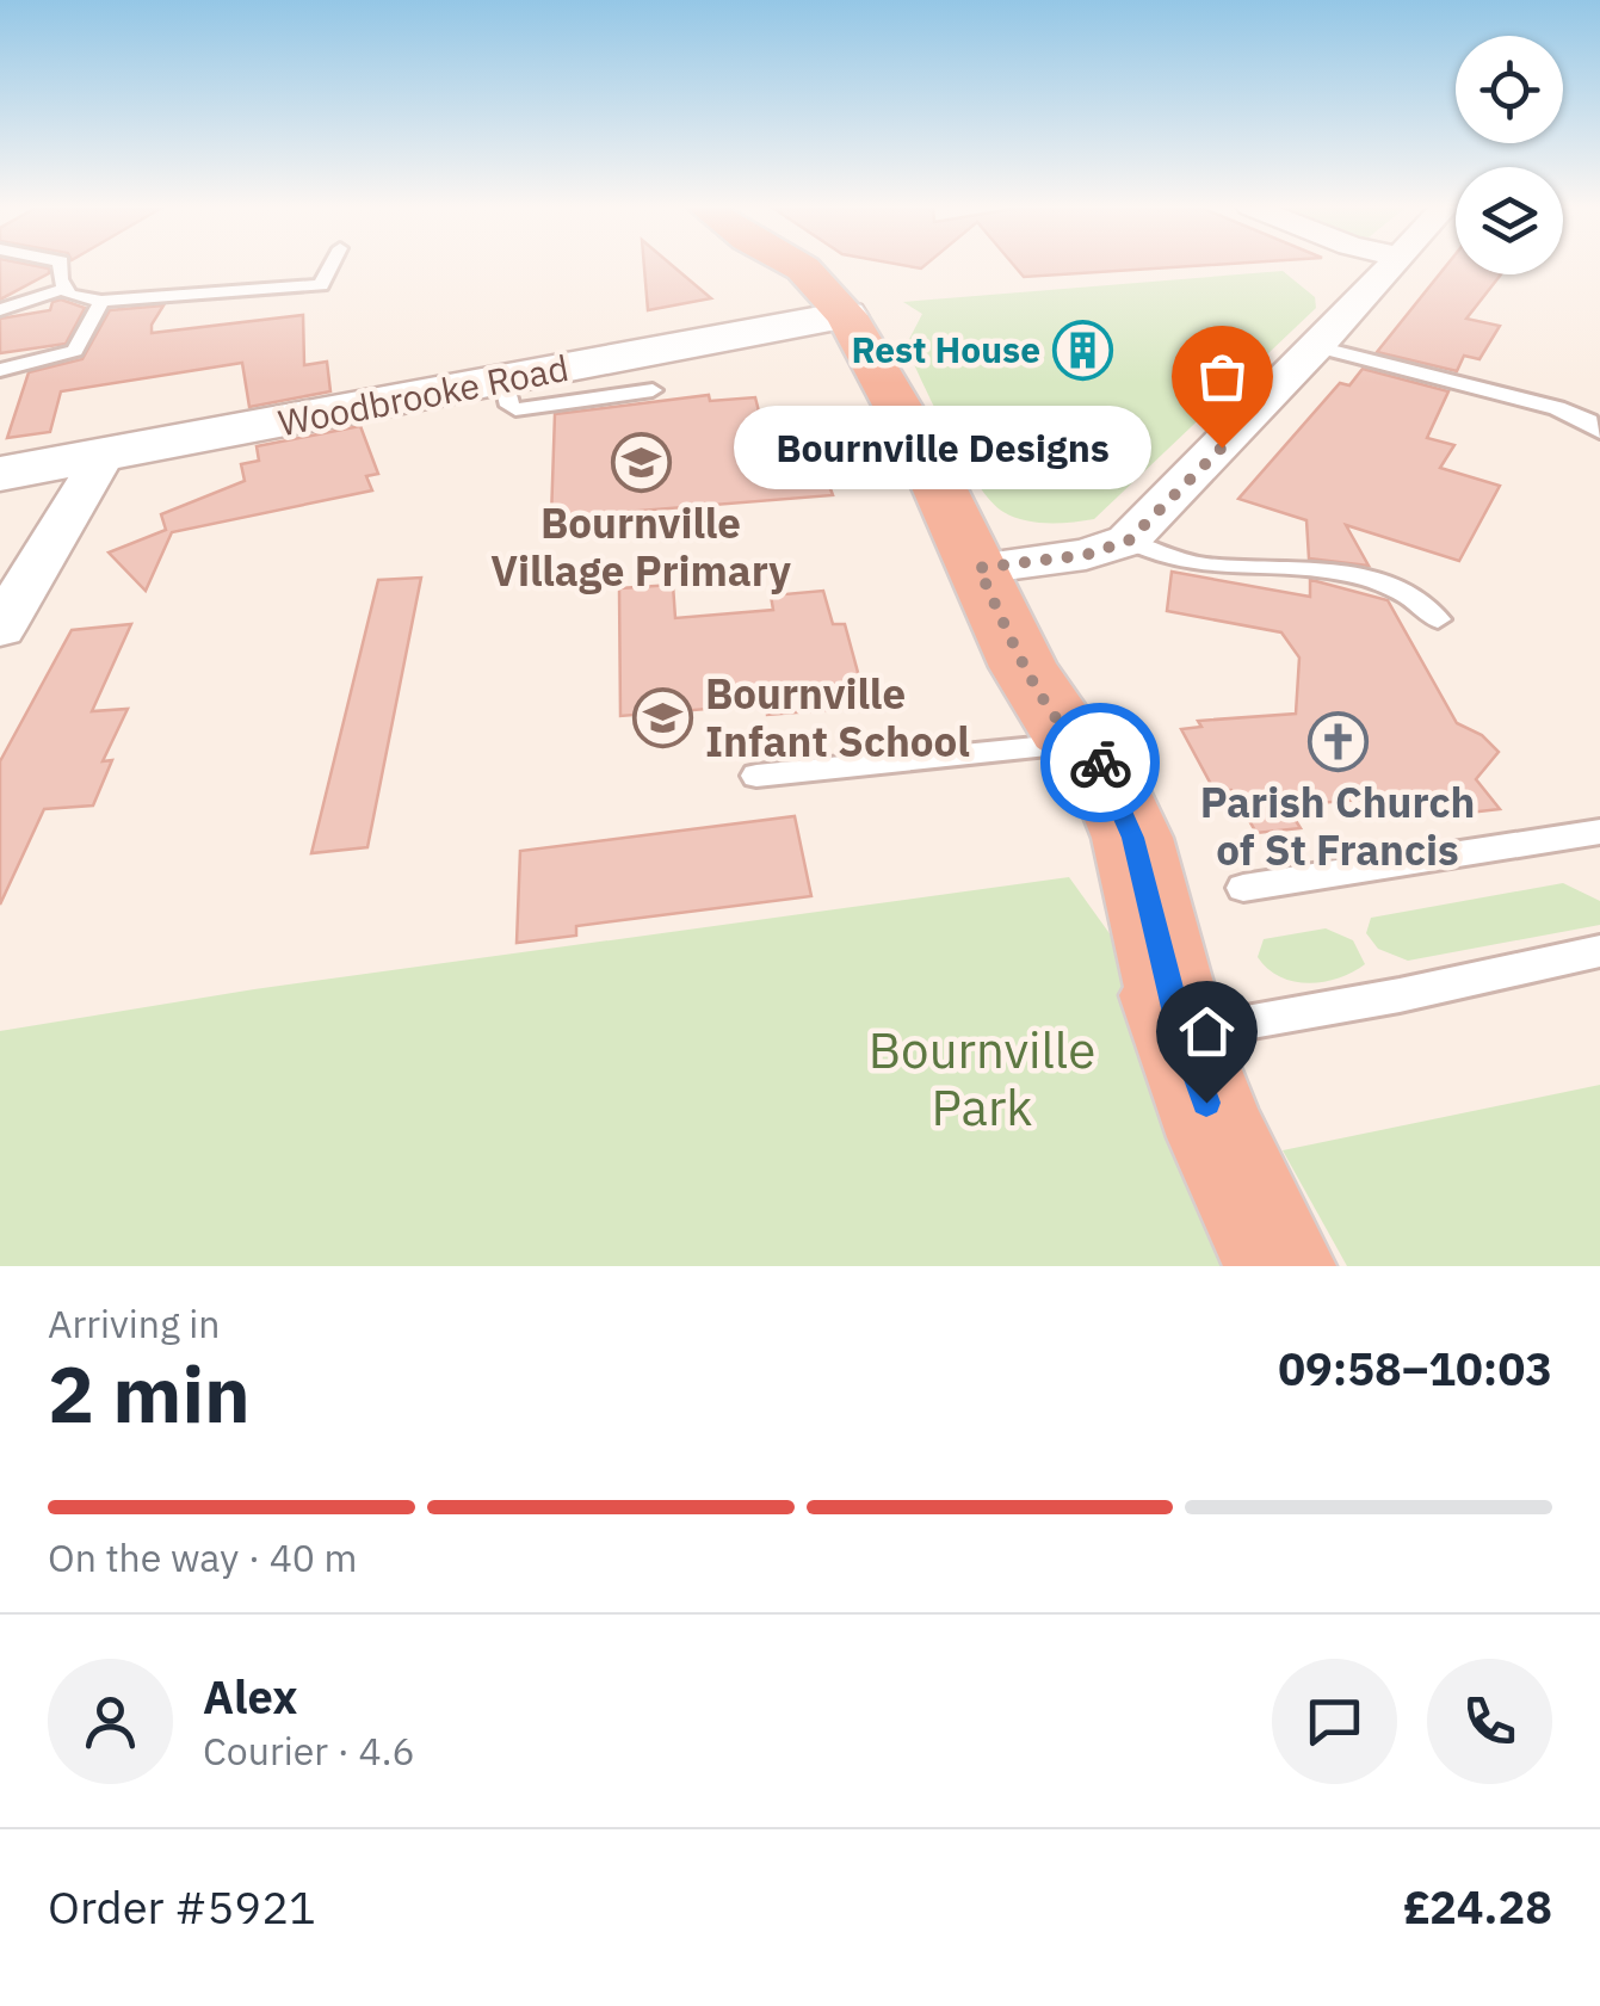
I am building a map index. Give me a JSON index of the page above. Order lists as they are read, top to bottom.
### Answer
{
  "streets": {
    "street": ["Woodbrooke Road"]
  },
  "parks": ["Bournville Park"],
  "places": {
    "building": ["Rest House"],
    "other": ["Bournville Designs"],
    "school or university": ["Bournville Village Primary", "Bournville Infant School"],
    "church": ["Parish Church of St Francis"]
  },
  "page": {
    "bubble": "Bournville Designs",
    "heading": ["2 min", "Arriving in", "09:58–10:03"],
    "panel": [
      "Alex",
      "Courier · 4.6",
      "Order #5921",
      "£24.28"
    ],
    "bar": "On the way · 40 m"
  }
}
